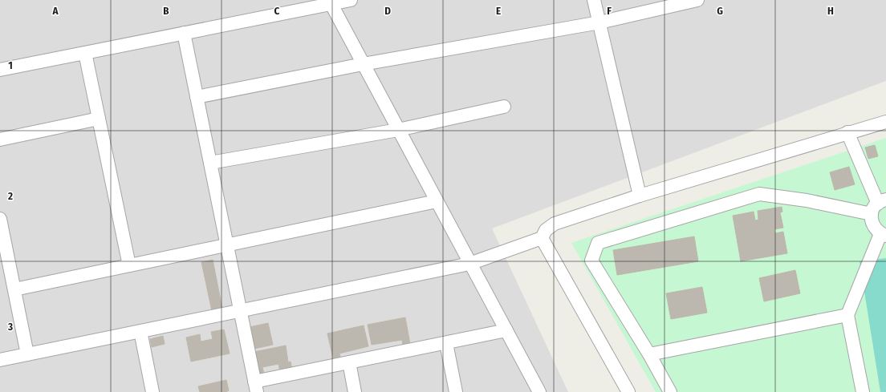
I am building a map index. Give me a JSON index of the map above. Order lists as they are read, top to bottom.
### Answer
{
  "grid": {
    "columns": [
      "A",
      "B",
      "C",
      "D",
      "E",
      "F",
      "G",
      "H"
    ],
    "rows": ["1", "2", "3"]
  }
}
